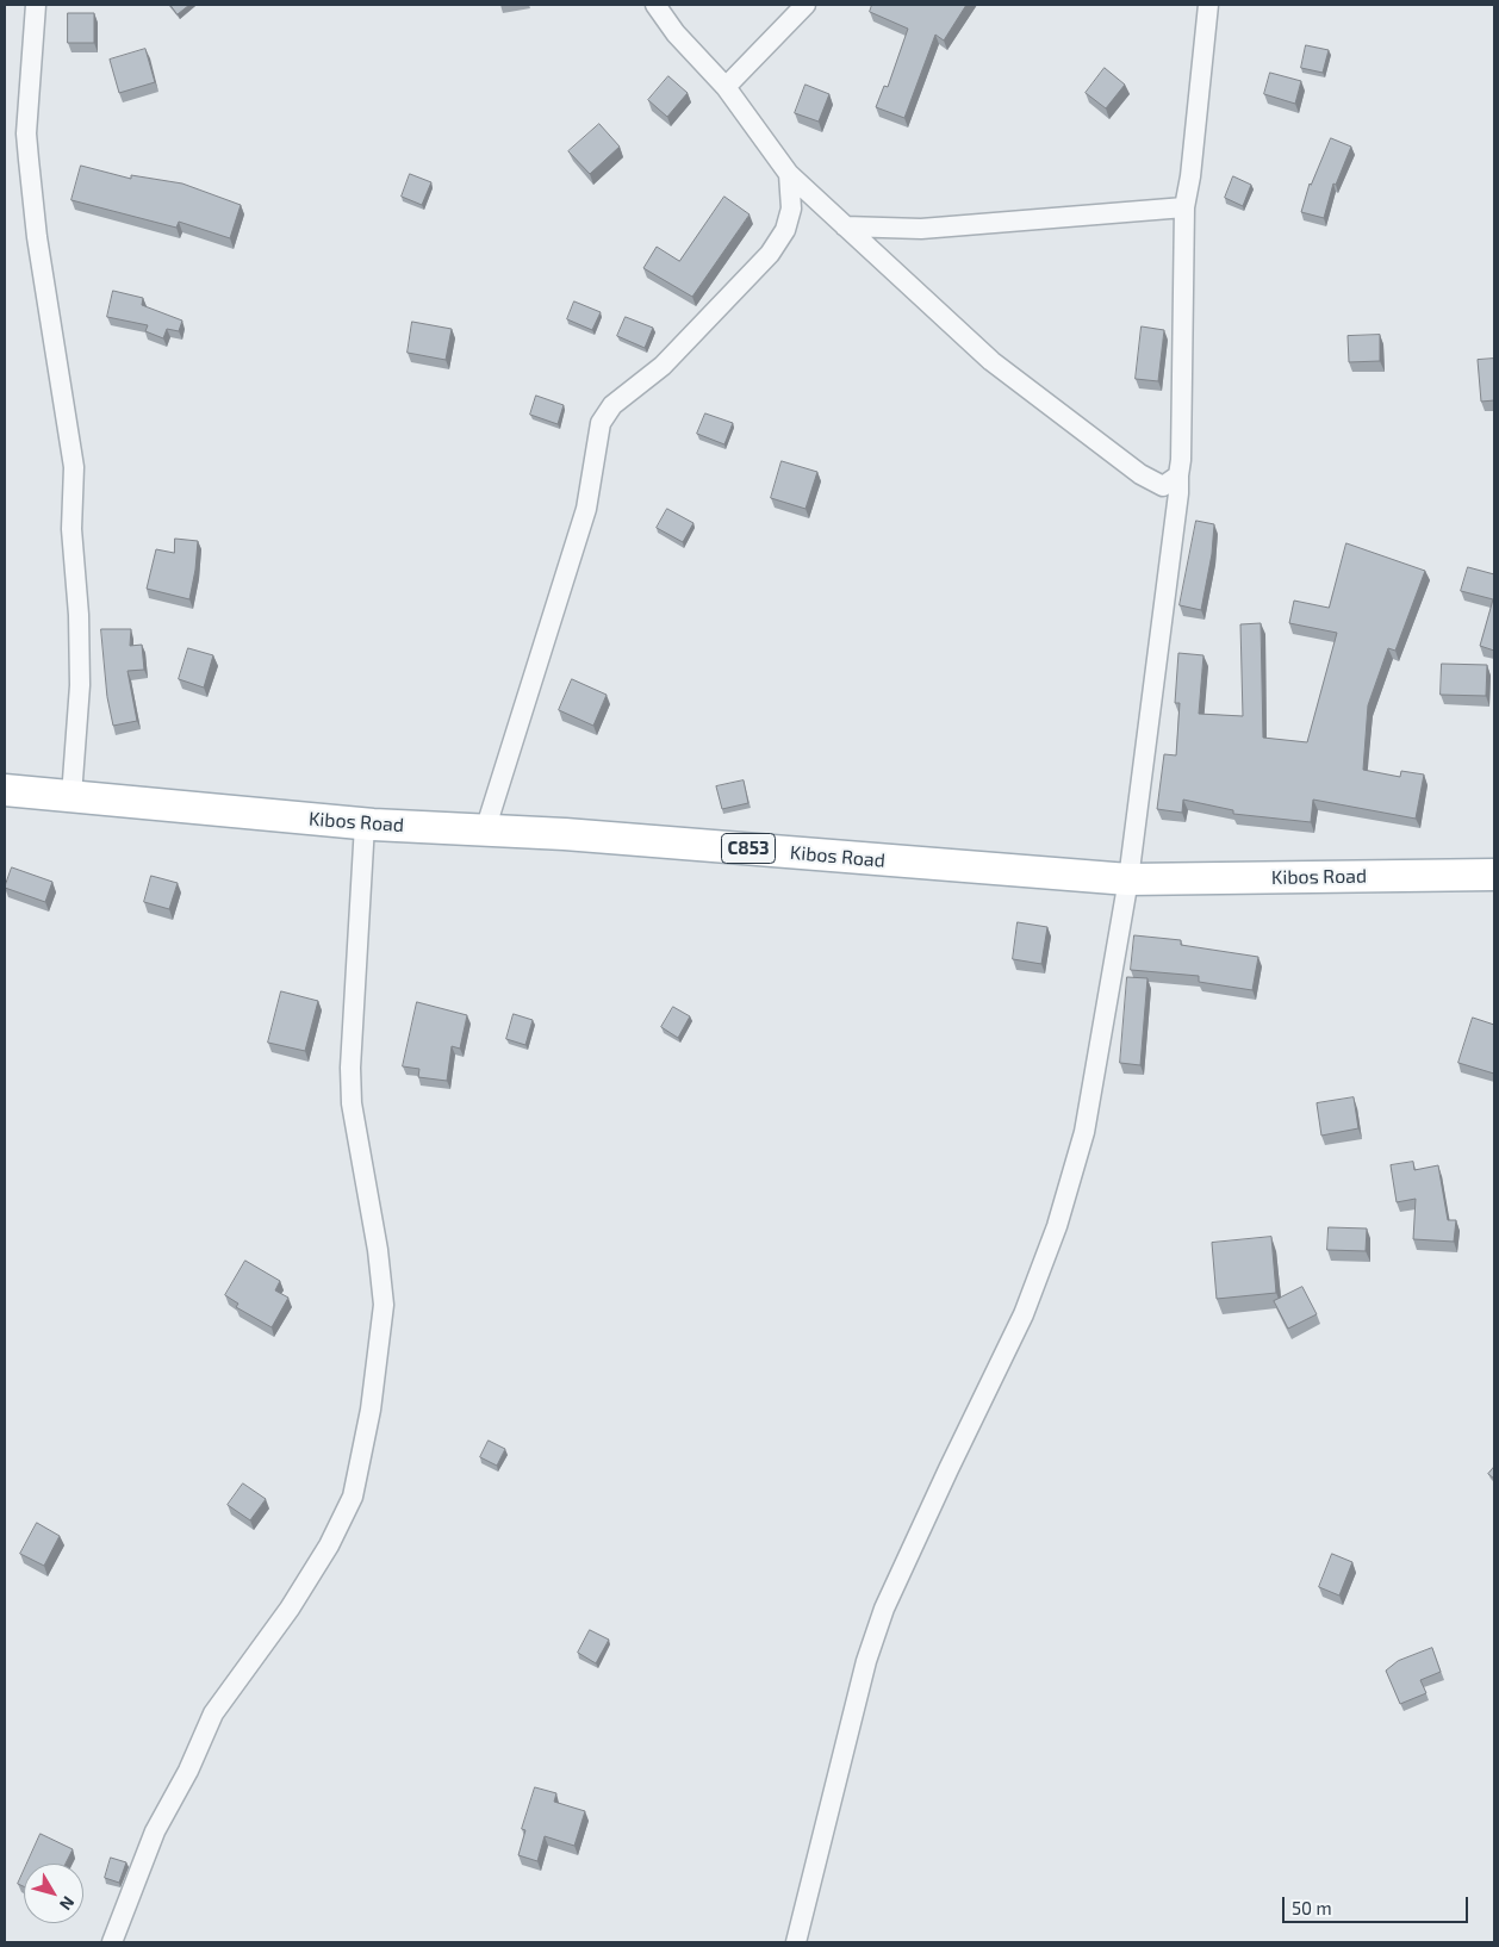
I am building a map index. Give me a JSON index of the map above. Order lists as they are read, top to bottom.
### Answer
{
  "streets": {
    "main road": ["Kibos Road", "C853"]
  },
  "scale_bar": "50 m",
  "north": "bottom right"
}
